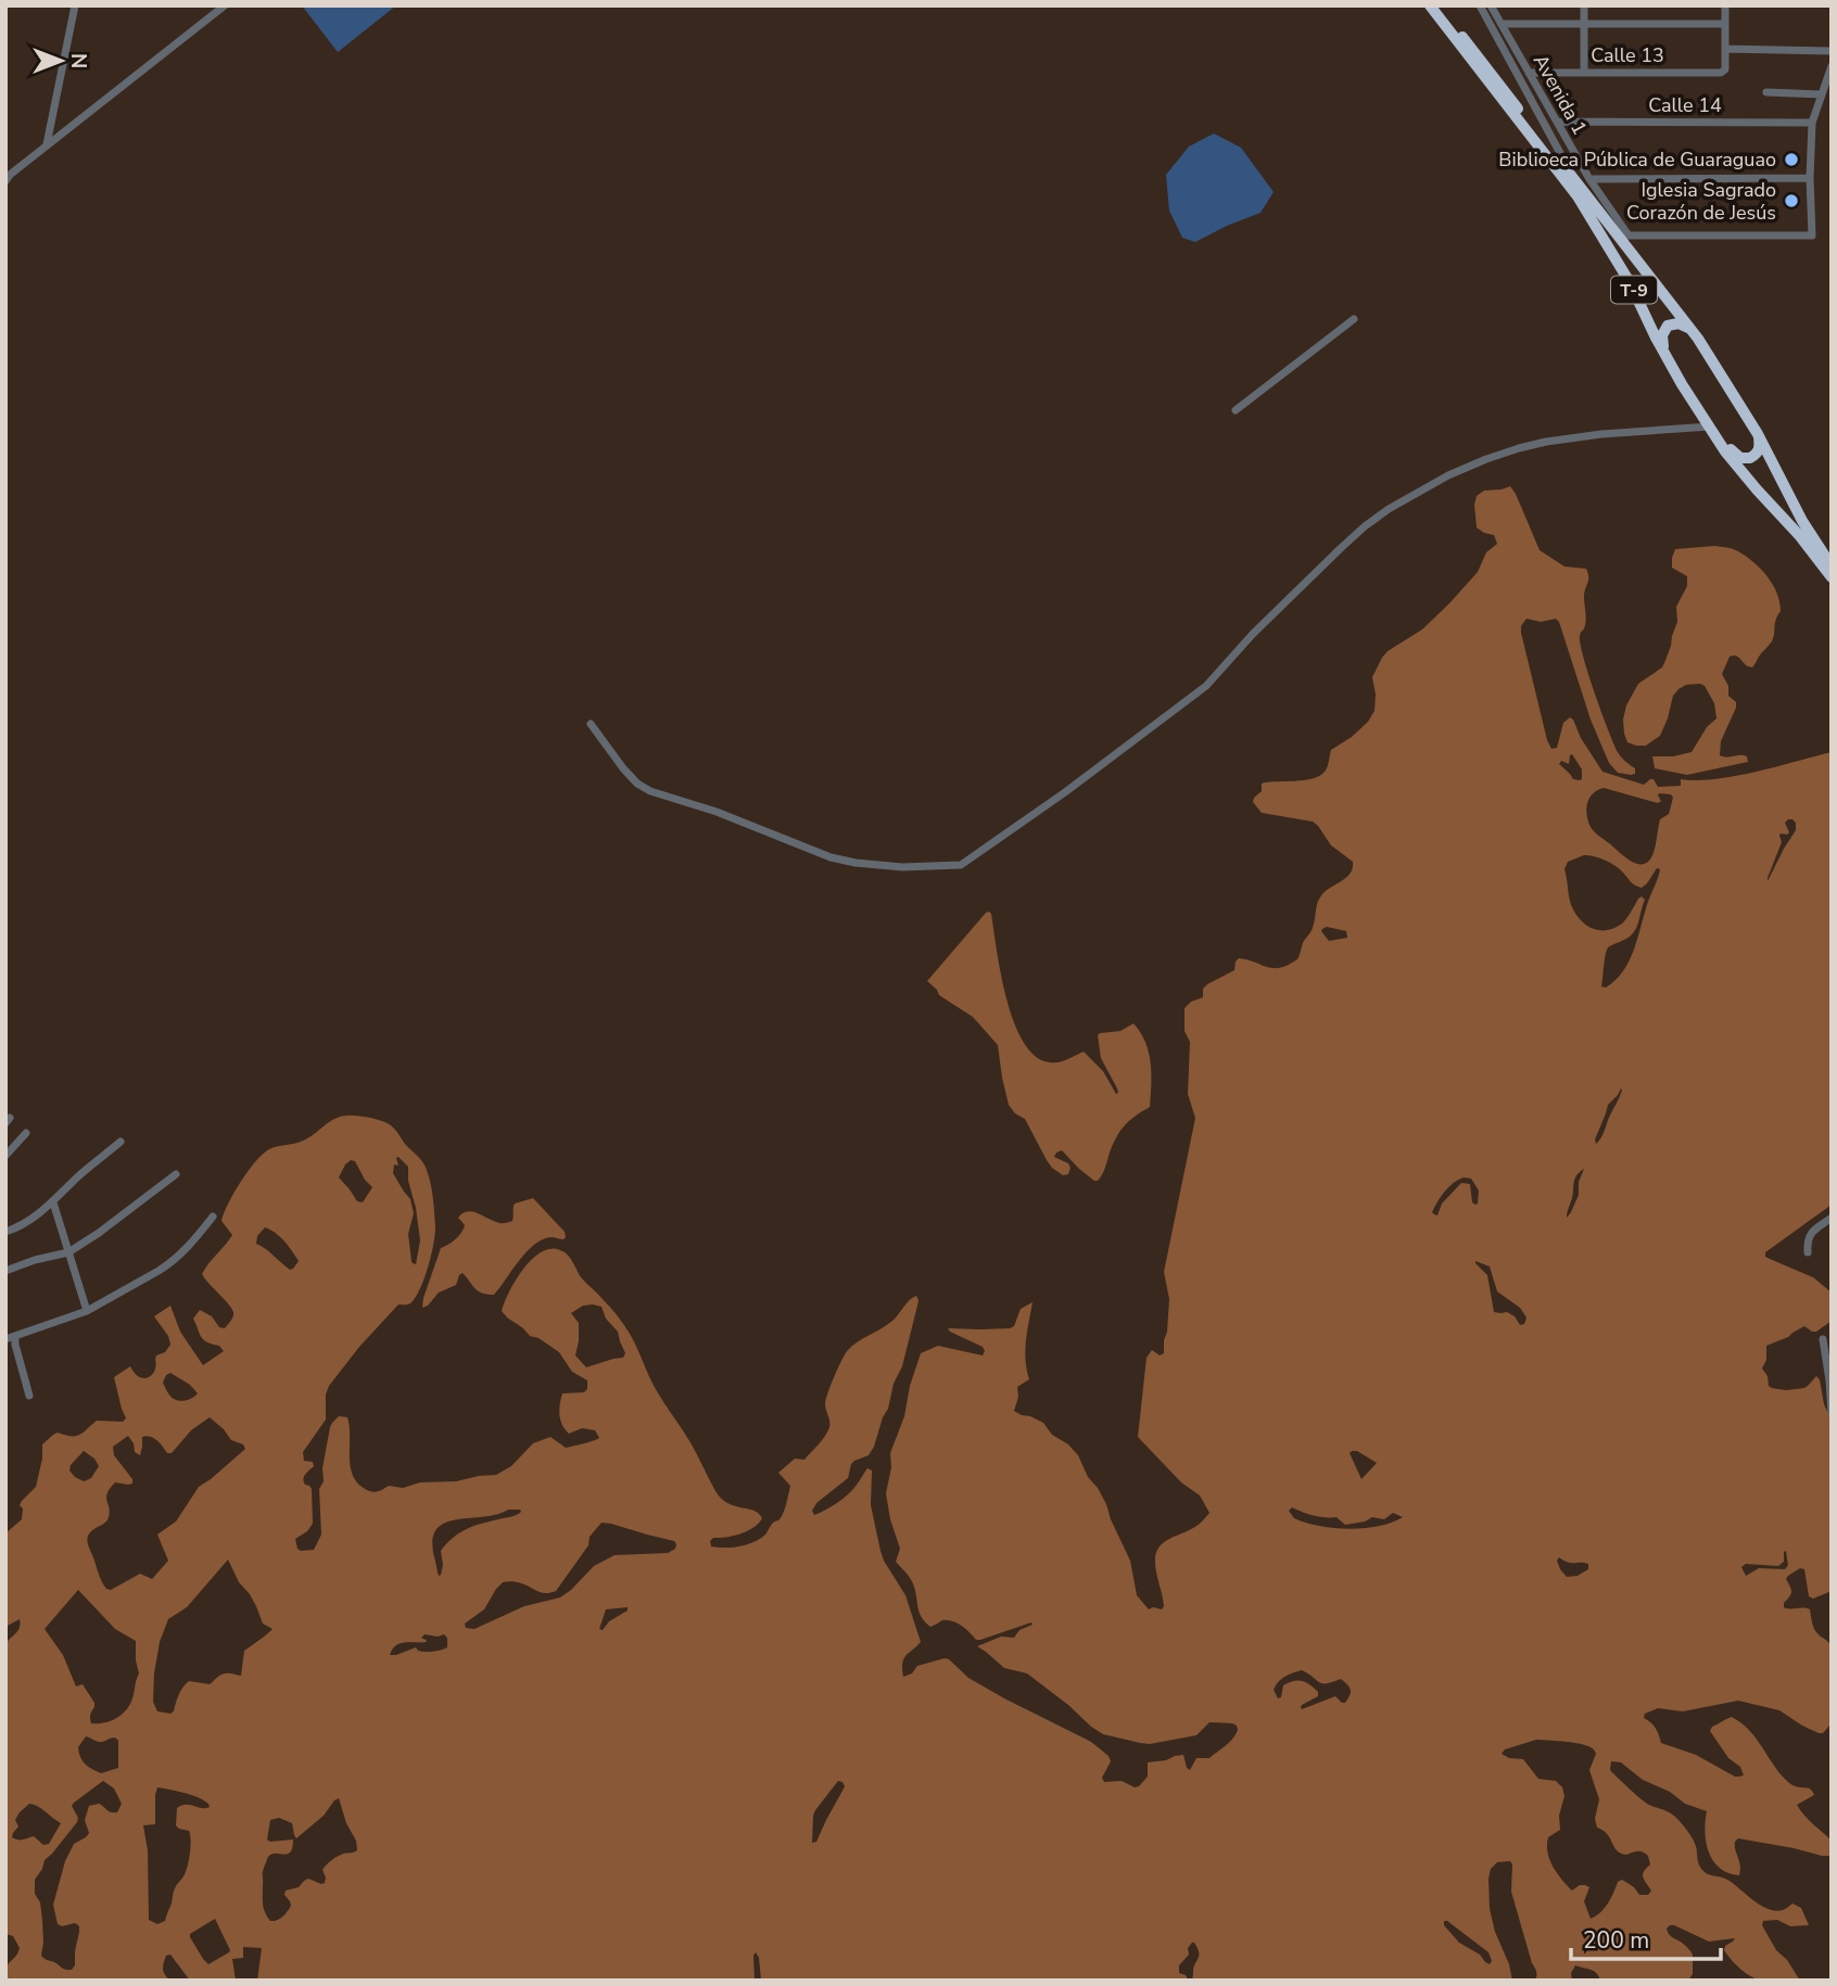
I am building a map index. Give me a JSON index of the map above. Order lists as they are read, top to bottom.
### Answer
{
  "streets": {
    "highway": ["T-9"],
    "street": ["Calle 13", "Avenida 1", "Calle 14"]
  },
  "crossings": [
    ["Calle 13", "Avenida 1"],
    ["Avenida 1", "Calle 14"]
  ],
  "places": ["Biblioeca Pública de Guaraguao", "Iglesia Sagrado Corazón de Jesús"],
  "scale_bar": "200 m",
  "north": "right"
}
